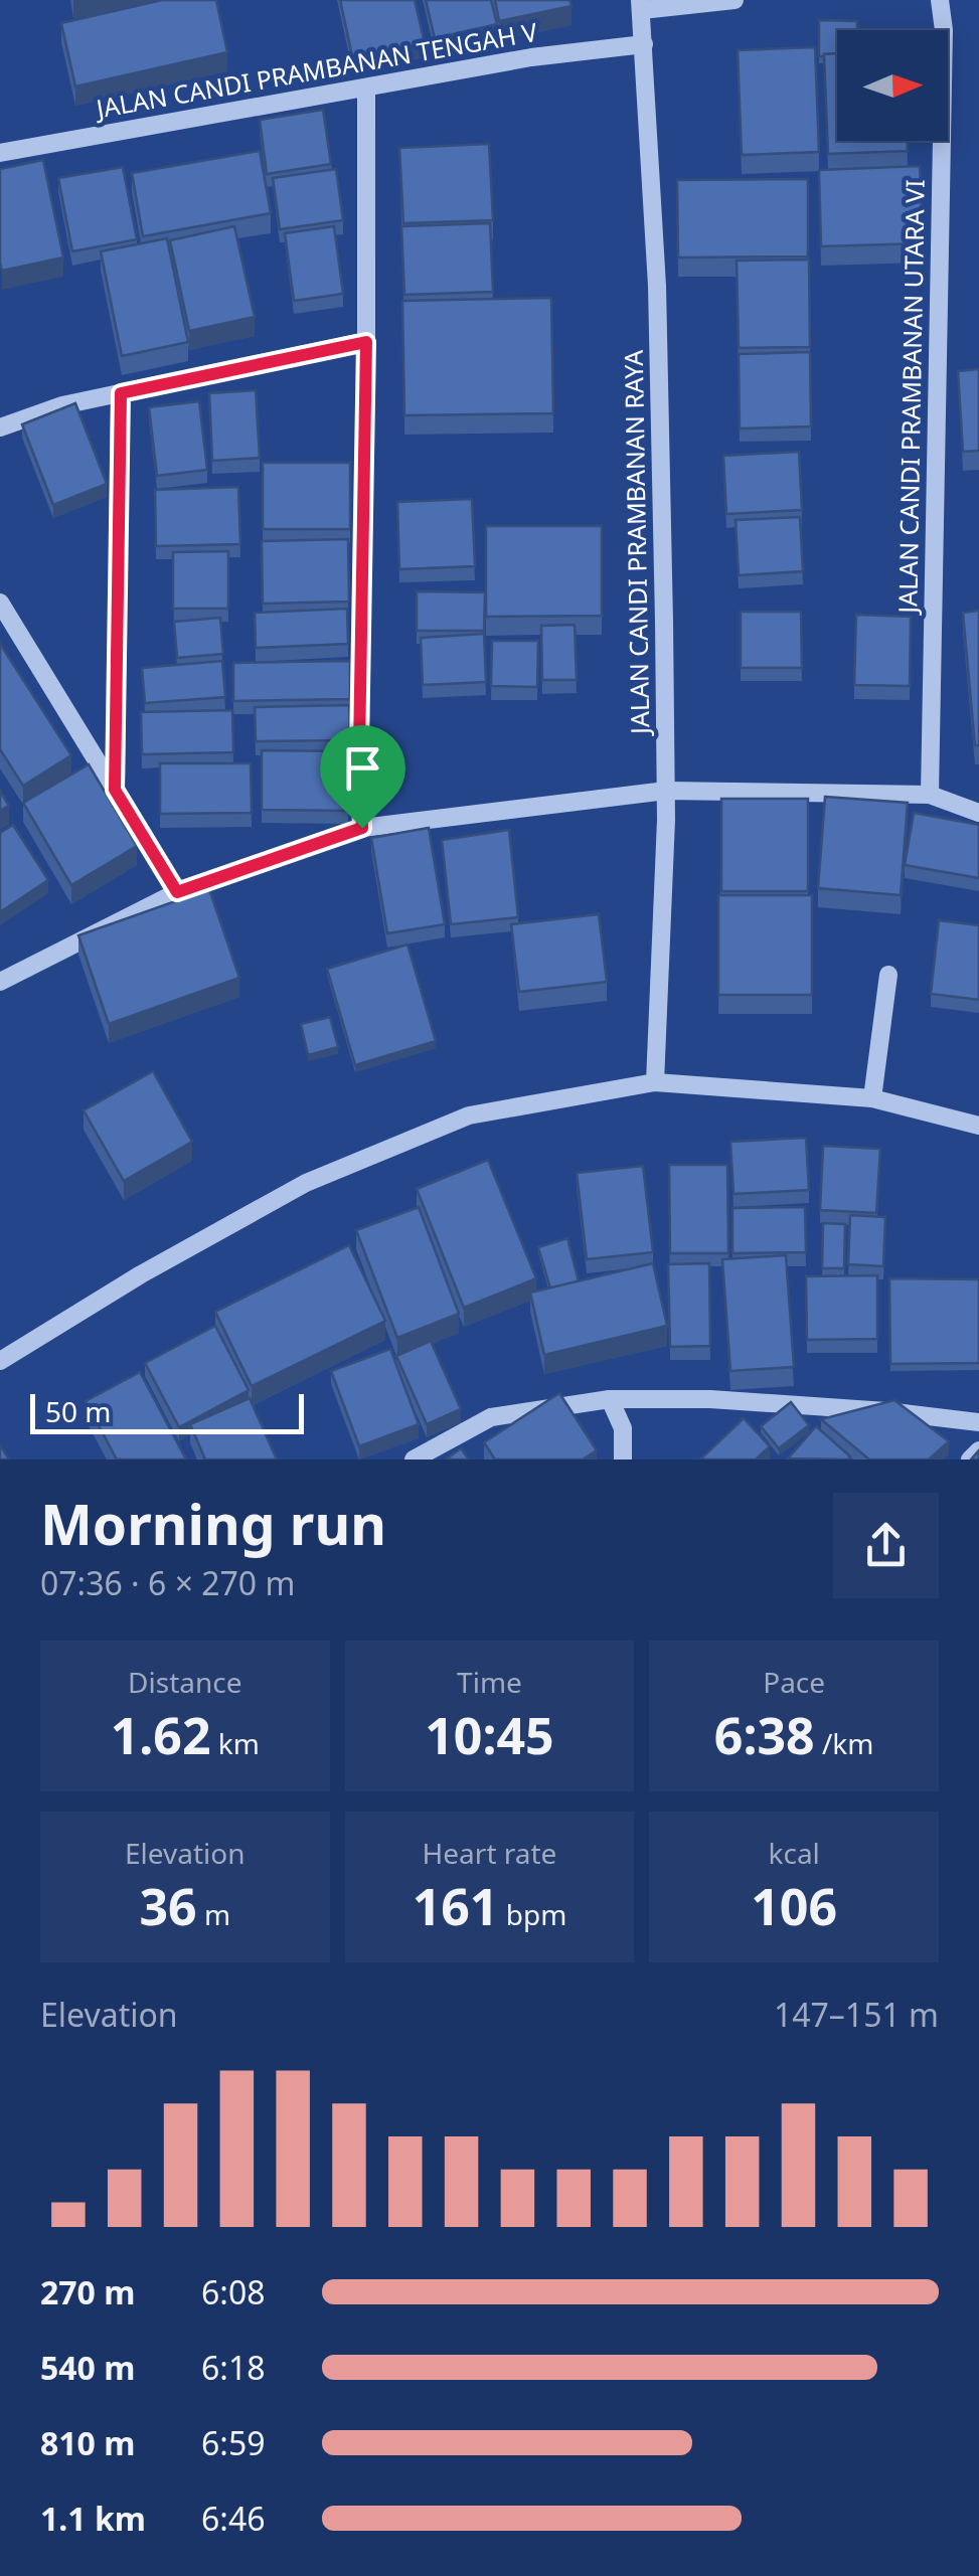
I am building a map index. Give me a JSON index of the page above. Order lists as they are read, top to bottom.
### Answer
{
  "streets": {
    "street": ["JALAN CANDI PRAMBANAN TENGAH V", "JALAN CANDI PRAMBANAN UTARA VI", "JALAN CANDI PRAMBANAN RAYA"]
  },
  "crossings": [
    ["JALAN CANDI PRAMBANAN TENGAH V", "JALAN CANDI PRAMBANAN RAYA"]
  ],
  "scale_bar": "50 m",
  "north": "right",
  "page": {
    "scale": "50 m",
    "heading": ["Morning run", "07:36 · 6 × 270 m"],
    "stats": [
      ["Distance", "1.62 km"],
      ["Time", "10:45"],
      ["Pace", "6:38 /km"],
      ["Elevation", "36 m"],
      ["Heart rate", "161 bpm"],
      ["kcal", "106"]
    ],
    "chart": ["Elevation", "147–151 m"],
    "list": [
      {
        "name": "270 m",
        "note": "6:08"
      },
      {
        "name": "540 m",
        "note": "6:18"
      },
      {
        "name": "810 m",
        "note": "6:59"
      },
      {
        "name": "1.1 km",
        "note": "6:46"
      }
    ]
  }
}
